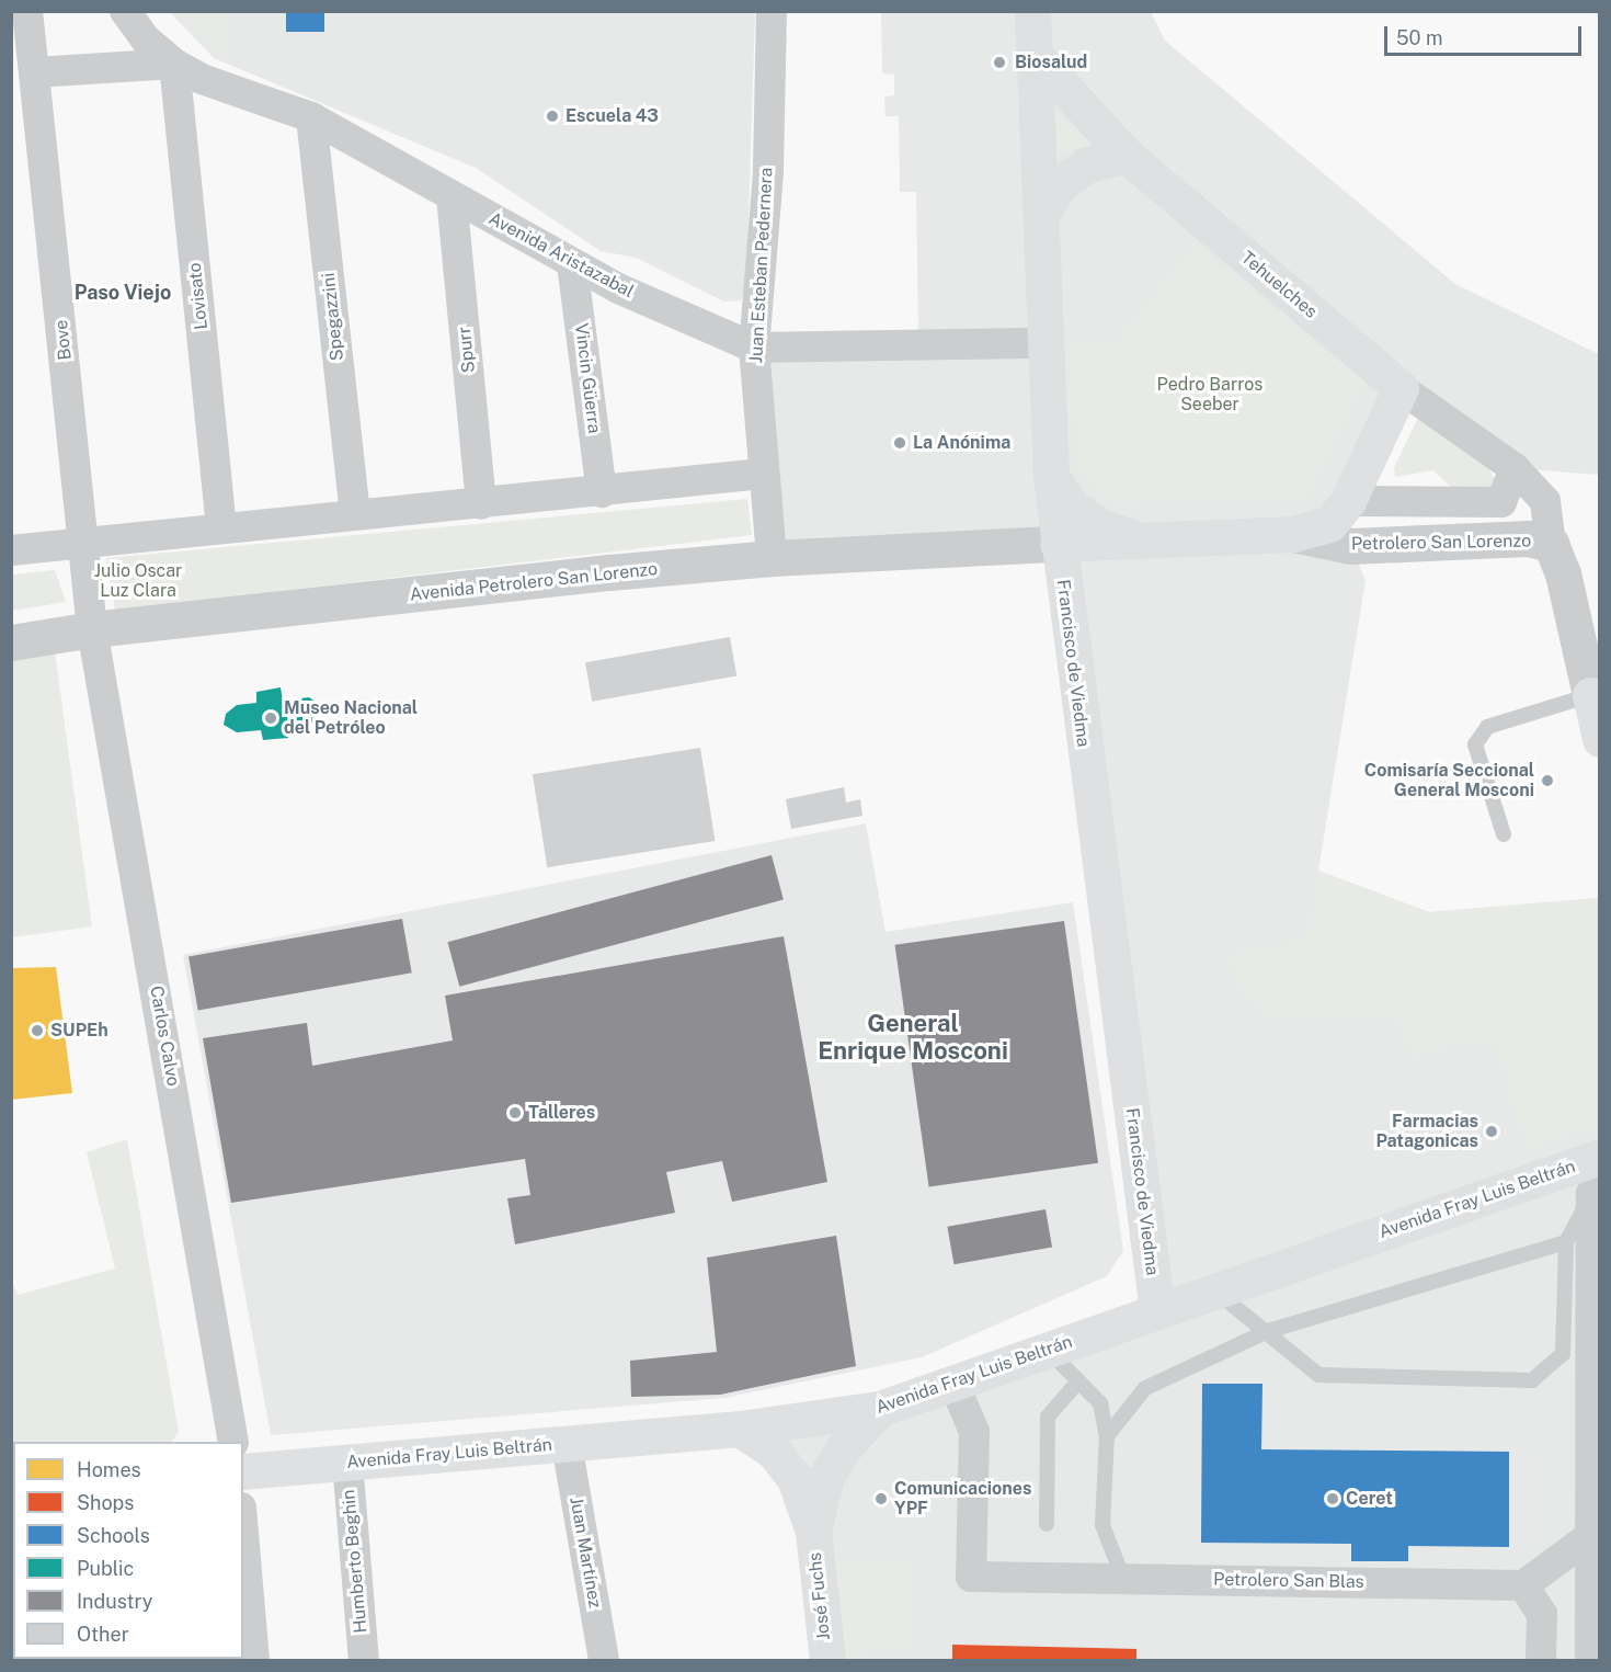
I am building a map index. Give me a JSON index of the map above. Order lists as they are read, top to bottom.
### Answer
{
  "streets": {
    "main road": [
      "Tehuelches",
      "Petrolero San Lorenzo",
      "Francisco de Viedma",
      "Avenida Fray Luis Beltrán",
      "José Fuchs"
    ],
    "street": [
      "Avenida Aristazabal",
      "Juan Esteban Pedernera",
      "Lovisato",
      "Spegazzini",
      "Bove",
      "Spurr",
      "Vincin Güerra",
      "Avenida Petrolero San Lorenzo",
      "Carlos Calvo",
      "Juan Martínez",
      "Humberto Beghin",
      "Petrolero San Blas"
    ]
  },
  "crossings": [
    ["Avenida Aristazabal", "Juan Esteban Pedernera"],
    ["Avenida Aristazabal", "Lovisato"],
    ["Avenida Aristazabal", "Spegazzini"],
    ["Avenida Aristazabal", "Spurr"],
    ["Avenida Aristazabal", "Vincin Güerra"],
    ["Avenida Aristazabal", "Francisco de Viedma"],
    ["Juan Esteban Pedernera", "Avenida Petrolero San Lorenzo"],
    ["Tehuelches", "Petrolero San Lorenzo"],
    ["Tehuelches", "Francisco de Viedma"],
    ["Bove", "Avenida Petrolero San Lorenzo"],
    ["Bove", "Carlos Calvo"],
    ["Petrolero San Lorenzo", "Avenida Petrolero San Lorenzo"],
    ["Petrolero San Lorenzo", "Francisco de Viedma"],
    ["Avenida Petrolero San Lorenzo", "Francisco de Viedma"],
    ["Avenida Petrolero San Lorenzo", "Carlos Calvo"],
    ["Francisco de Viedma", "Avenida Fray Luis Beltrán"],
    ["Avenida Fray Luis Beltrán", "Juan Martínez"],
    ["Avenida Fray Luis Beltrán", "Humberto Beghin"],
    ["Avenida Fray Luis Beltrán", "Petrolero San Blas"],
    ["Avenida Fray Luis Beltrán", "José Fuchs"]
  ],
  "districts": ["Paso Viejo", "General Enrique Mosconi"],
  "parks": ["Pedro Barros Seeber", "Julio Oscar Luz Clara"],
  "places": [
    "Biosalud",
    "Escuela 43",
    "La Anónima",
    "Museo Nacional del Petróleo",
    "Comisaría Seccional General Mosconi",
    "SUPEh",
    "Talleres",
    "Farmacias Patagonicas",
    "Comunicaciones YPF",
    "Ceret"
  ],
  "legend": [
    "Homes",
    "Shops",
    "Schools",
    "Public",
    "Industry",
    "Other"
  ],
  "scale_bar": "50 m"
}
